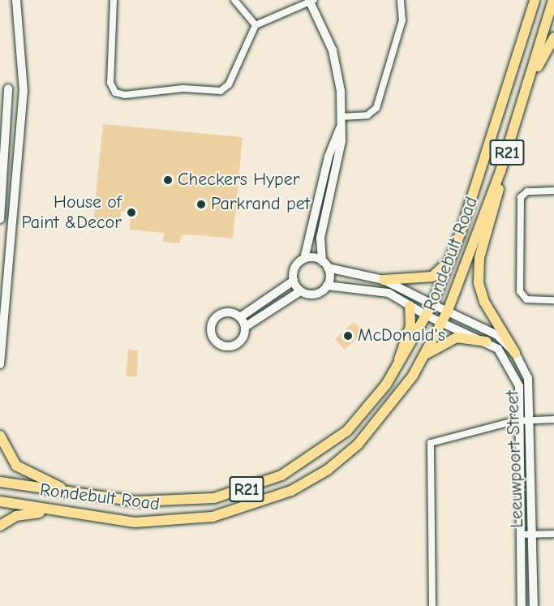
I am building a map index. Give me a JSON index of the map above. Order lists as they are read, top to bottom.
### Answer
{
  "streets": {
    "main road": ["R21", "Rondebult Road"],
    "street": ["Leeuwpoort Street"]
  },
  "crossings": [
    ["Rondebult Road", "Leeuwpoort Street"]
  ],
  "places": [
    "Checkers Hyper",
    "Parkrand pet",
    "House of Paint &Decor",
    "McDonald's"
  ]
}
